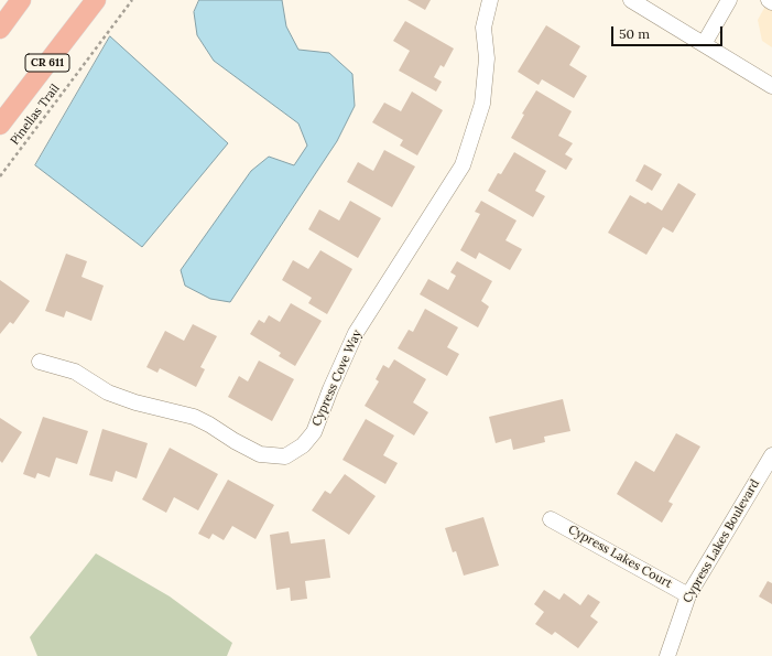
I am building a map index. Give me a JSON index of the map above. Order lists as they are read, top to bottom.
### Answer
{
  "streets": {
    "main road": ["CR 611"],
    "street": ["Cypress Cove Way", "Cypress Lakes Boulevard", "Cypress Lakes Court"],
    "path": ["Pinellas Trail"]
  },
  "crossings": [
    ["Cypress Lakes Boulevard", "Cypress Lakes Court"]
  ],
  "scale_bar": "50 m"
}
